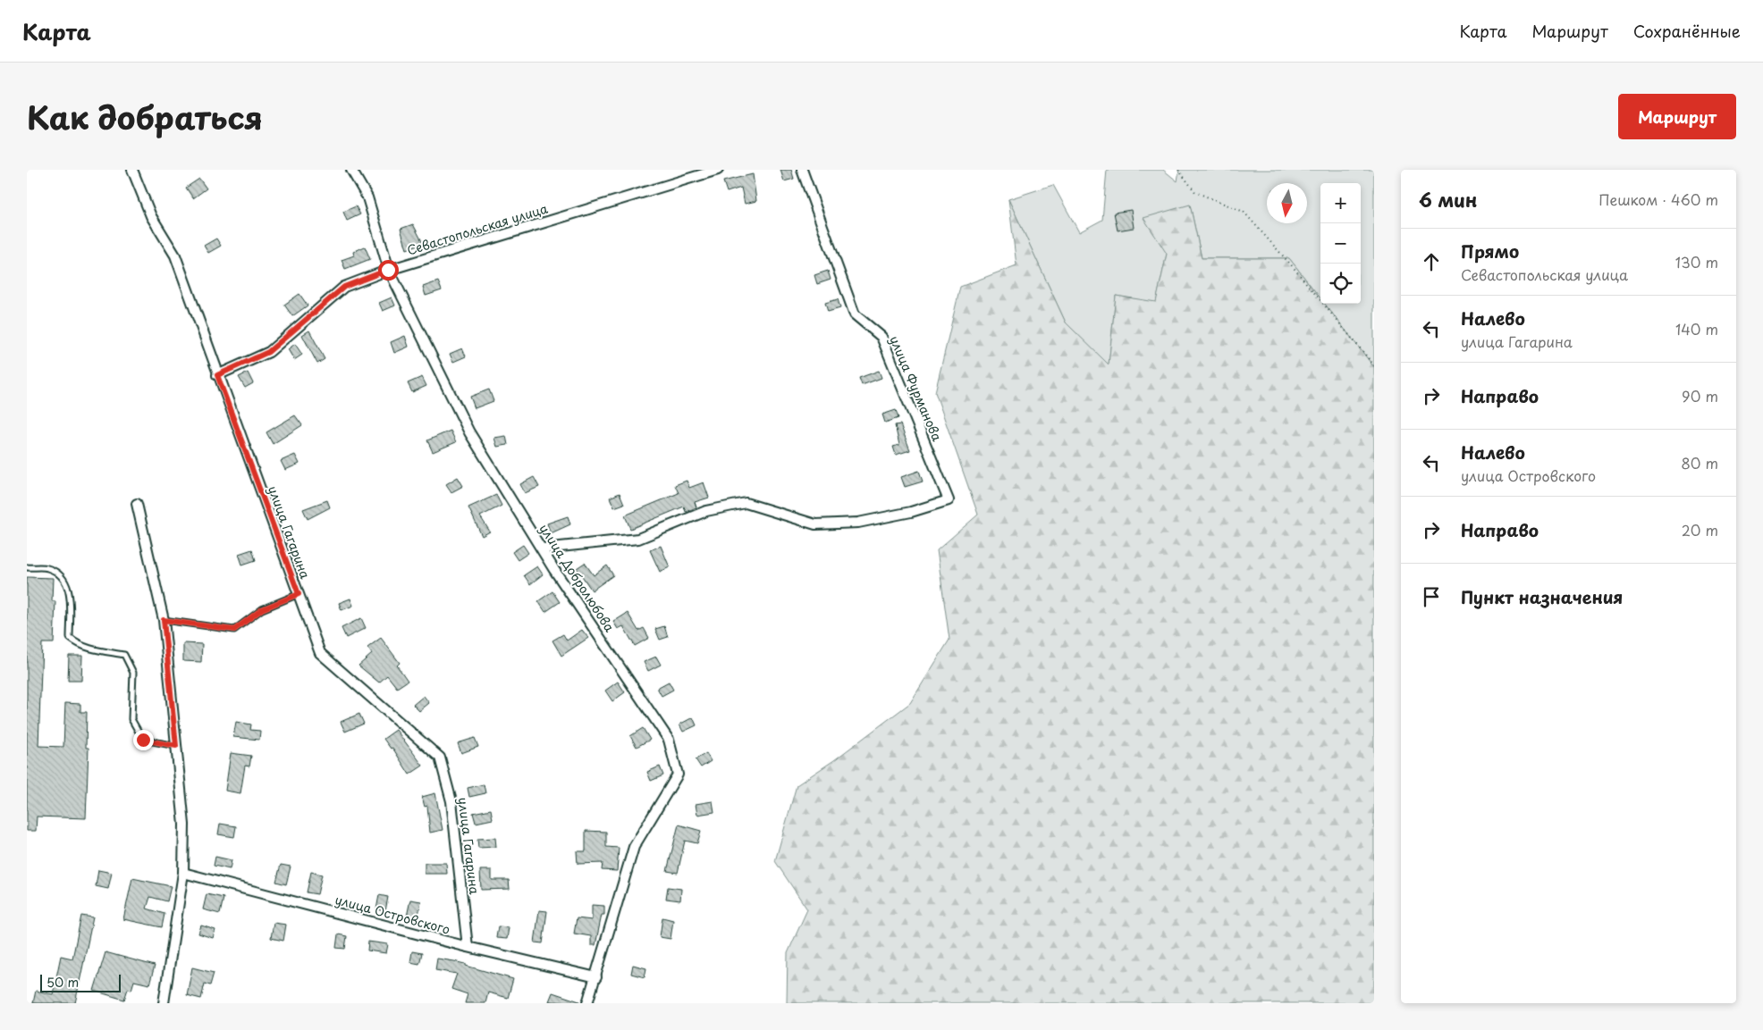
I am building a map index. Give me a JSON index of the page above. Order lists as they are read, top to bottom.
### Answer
{
  "streets": {
    "street": [
      "Севастопольская улица",
      "улица Фурманова",
      "улица Гагарина",
      "улица Добролюбова",
      "улица Островского"
    ]
  },
  "crossings": [
    ["Севастопольская улица", "улица Гагарина"],
    ["Севастопольская улица", "улица Добролюбова"],
    ["улица Фурманова", "улица Добролюбова"],
    ["улица Гагарина", "улица Островского"],
    ["улица Добролюбова", "улица Островского"]
  ],
  "scale_bar": "50 m",
  "north": "bottom",
  "page": {
    "header": "Карта",
    "nav": ["Карта", "Маршрут", "Сохранённые"],
    "title": "Как добраться",
    "buttons": "Маршрут",
    "heading": ["6 мин", "Пешком · 460 m"],
    "map_buttons": ["+", "−"],
    "list": [
      ["Прямо", "Севастопольская улица", "130 m"],
      ["Налево", "улица Гагарина", "140 m"],
      ["Направо", "90 m"],
      ["Налево", "улица Островского", "80 m"],
      ["Направо", "20 m"],
      "Пункт назначения"
    ],
    "scale": "50 m"
  }
}
